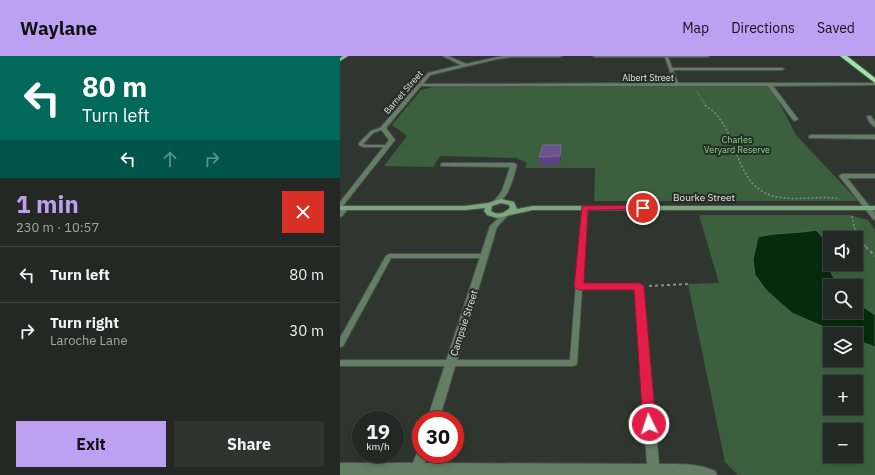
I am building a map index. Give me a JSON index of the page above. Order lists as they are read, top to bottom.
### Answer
{
  "streets": {
    "street": [
      "Albert Street",
      "Barnet Street",
      "Bourke Street",
      "Campsie Street"
    ]
  },
  "crossings": [
    ["Albert Street", "Barnet Street"],
    ["Bourke Street", "Campsie Street"]
  ],
  "parks": ["Charles Veryard Reserve"],
  "page": {
    "header": "Waylane",
    "nav": ["Map", "Directions", "Saved"],
    "turn": ["80 m", "Turn left"],
    "heading": ["1 min", "230 m · 10:57"],
    "map_buttons": ["+", "−"],
    "list": [
      {
        "name": "Turn left",
        "value": "80 m"
      },
      {
        "name": "Turn right",
        "note": "Laroche Lane",
        "value": "30 m"
      }
    ],
    "speed": "19 km/h",
    "limit": "30",
    "buttons": ["Exit", "Share"]
  }
}
